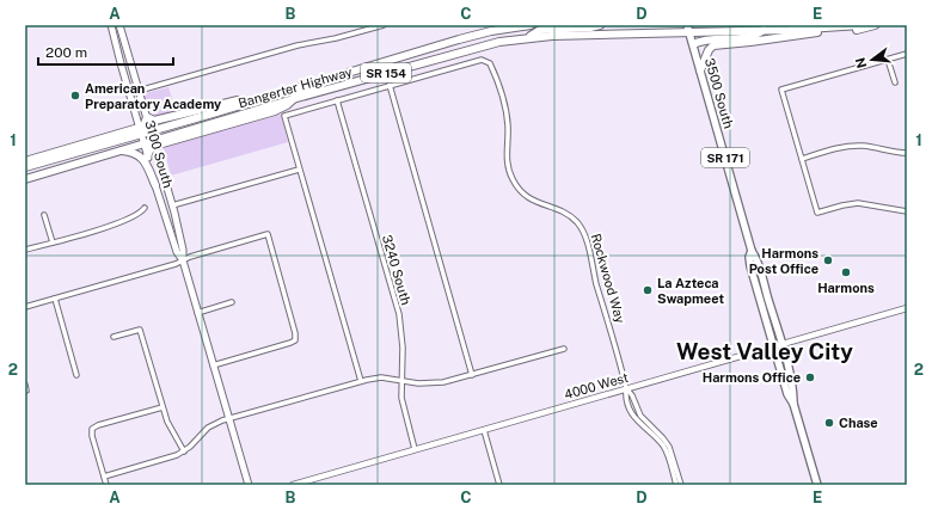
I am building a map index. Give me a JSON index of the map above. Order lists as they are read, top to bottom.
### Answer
{
  "streets": {
    "highway": ["SR 154", "Bangerter Highway"],
    "main road": ["3500 South", "3100 South", "SR 171"],
    "street": ["3240 South", "Rockwood Way", "4000 West"]
  },
  "crossings": [
    ["Bangerter Highway", "3500 South"],
    ["Bangerter Highway", "3100 South"],
    ["3500 South", "4000 West"],
    ["3240 South", "4000 West"],
    ["Rockwood Way", "4000 West"]
  ],
  "districts": ["West Valley City"],
  "places": [
    "American Preparatory Academy",
    "Harmons Post Office",
    "Harmons",
    "La Azteca Swapmeet",
    "Harmons Office",
    "Chase"
  ],
  "scale_bar": "200 m",
  "north": "left",
  "grid": {
    "columns": [
      "A",
      "B",
      "C",
      "D",
      "E"
    ],
    "rows": ["1", "2"]
  }
}
